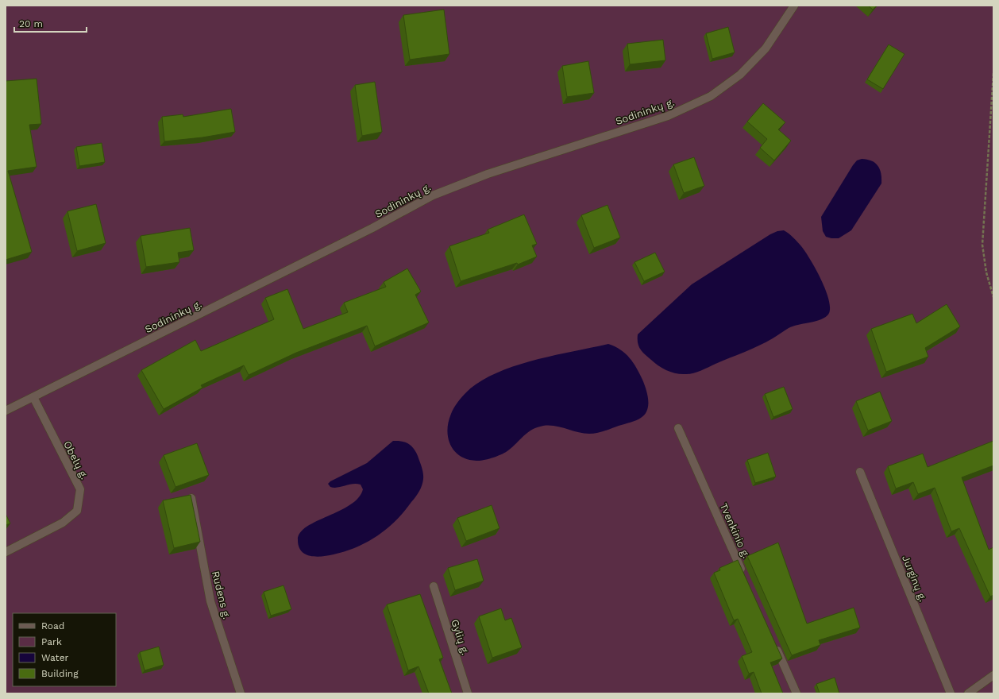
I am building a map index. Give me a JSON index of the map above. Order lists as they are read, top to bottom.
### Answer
{
  "streets": {
    "street": [
      "Sodininkų g.",
      "Obelų g.",
      "Tvenkinio g.",
      "Jurginų g.",
      "Rudens g.",
      "Gylių g."
    ]
  },
  "crossings": [
    ["Sodininkų g.", "Obelų g."]
  ],
  "legend": [
    "Road",
    "Park",
    "Water",
    "Building"
  ],
  "scale_bar": "20 m"
}
